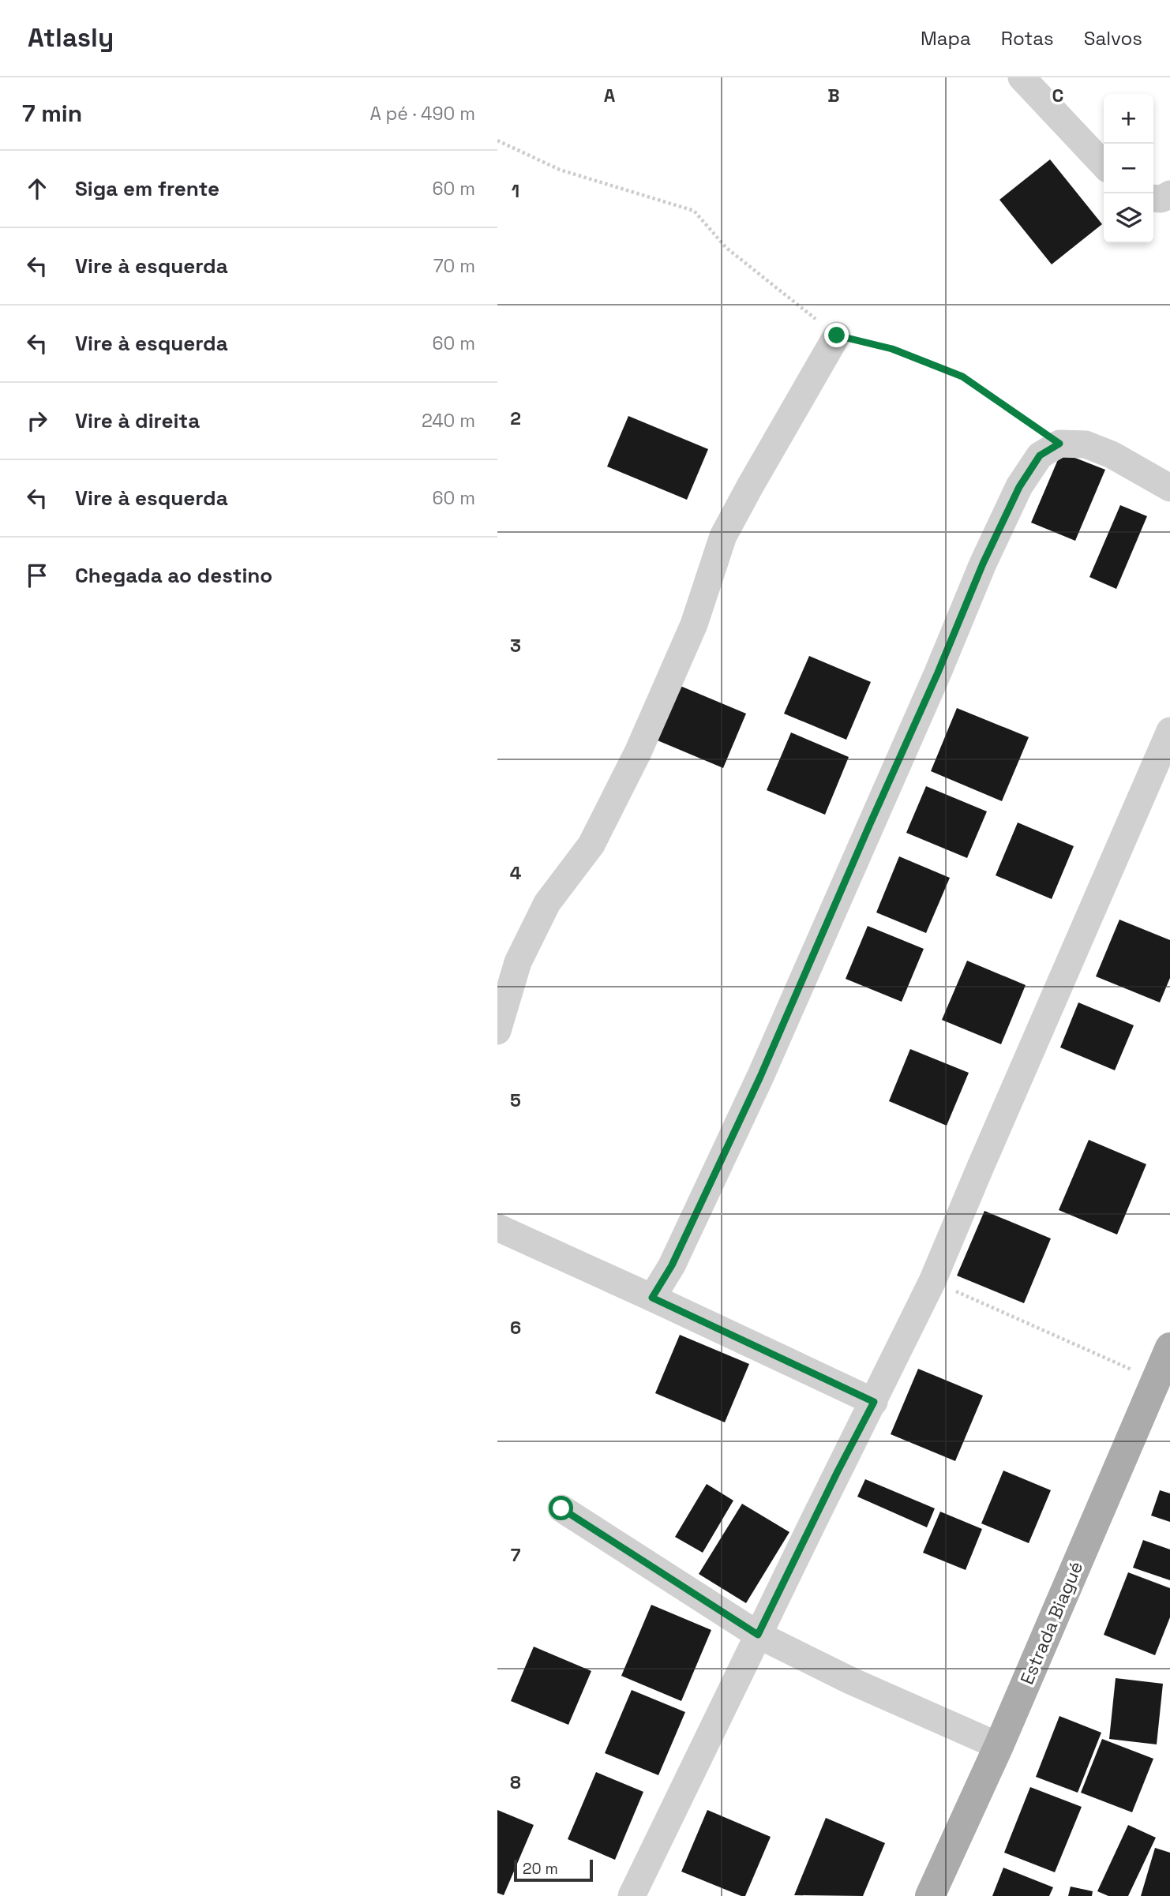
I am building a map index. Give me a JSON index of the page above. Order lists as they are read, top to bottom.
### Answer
{
  "streets": {
    "main road": ["Estrada Biagué"]
  },
  "scale_bar": "20 m",
  "page": {
    "header": "Atlasly",
    "nav": ["Mapa", "Rotas", "Salvos"],
    "heading": ["7 min", "A pé · 490 m"],
    "map_buttons": ["+", "−"],
    "list": [
      ["Siga em frente", "60 m"],
      ["Vire à esquerda", "70 m"],
      ["Vire à esquerda", "60 m"],
      ["Vire à direita", "240 m"],
      ["Vire à esquerda", "60 m"],
      "Chegada ao destino"
    ],
    "scale": "20 m"
  },
  "grid": {
    "columns": ["A", "B", "C"],
    "rows": [
      "1",
      "2",
      "3",
      "4",
      "5",
      "6",
      "7",
      "8"
    ]
  }
}
